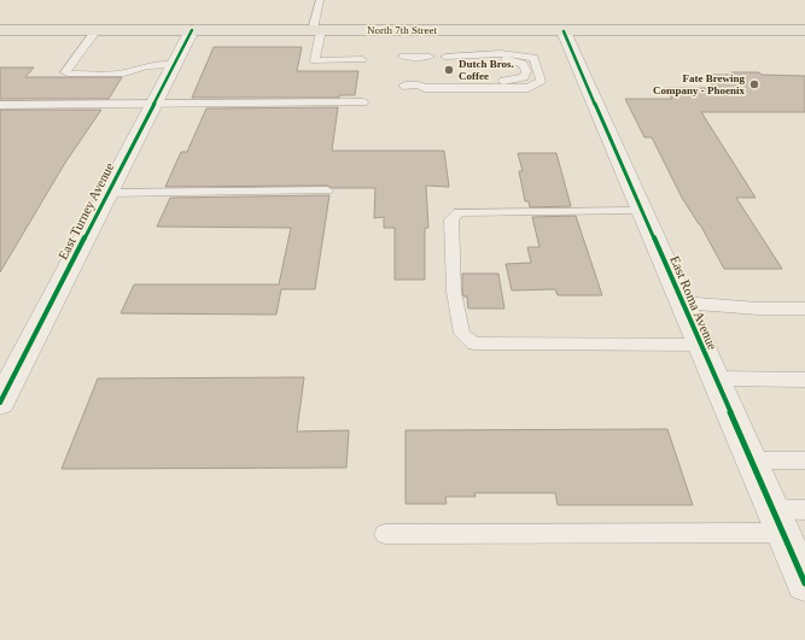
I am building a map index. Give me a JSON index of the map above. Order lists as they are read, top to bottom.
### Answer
{
  "streets": {
    "main road": ["North 7th Street"],
    "street": ["East Turney Avenue", "East Roma Avenue"]
  },
  "crossings": [
    ["North 7th Street", "East Turney Avenue"],
    ["North 7th Street", "East Roma Avenue"]
  ],
  "places": ["Dutch Bros. Coffee", "Fate Brewing Company - Phoenix"]
}
